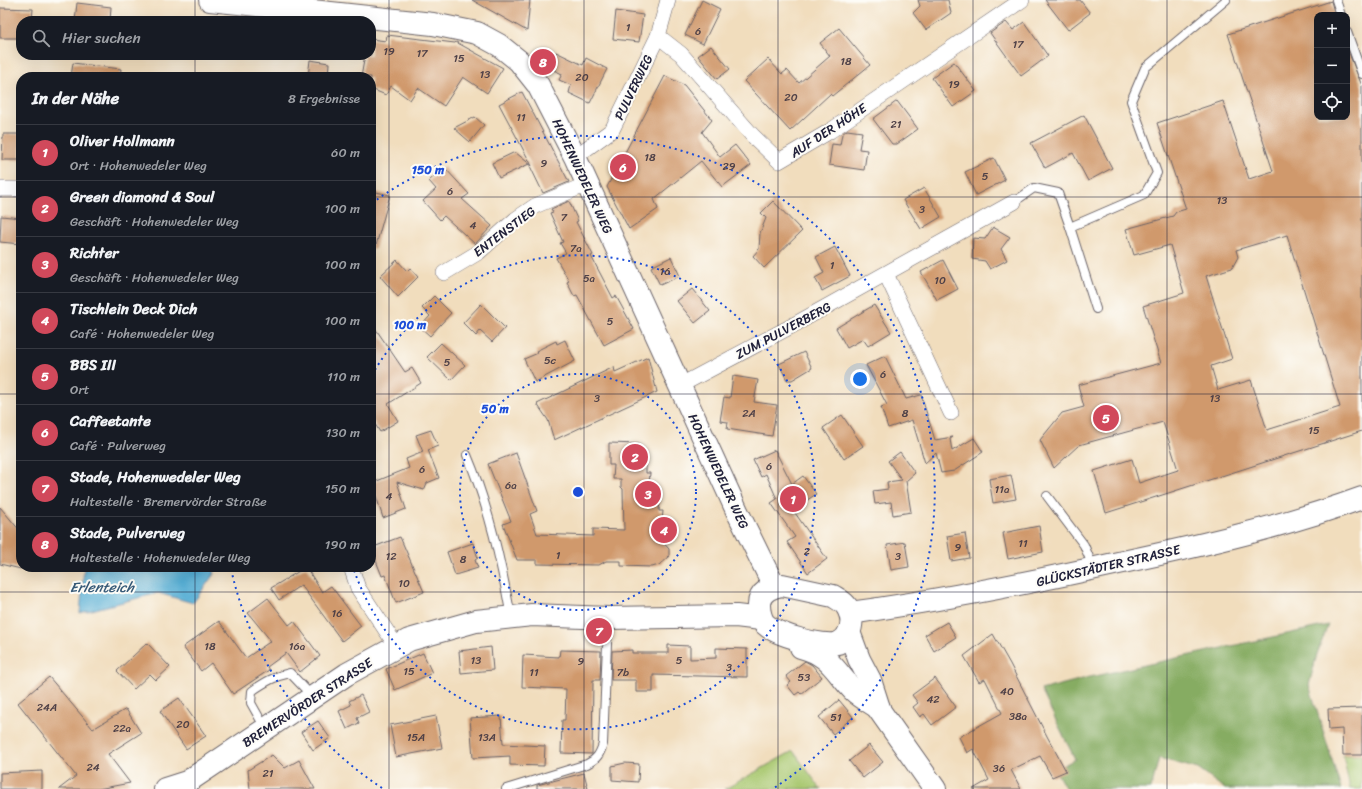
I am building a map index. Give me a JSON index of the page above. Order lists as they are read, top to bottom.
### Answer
{
  "streets": {
    "main road": ["HOHENWEDELER WEG", "GLÜCKSTÄDTER STRASSE", "BREMERVÖRDER STRASSE"],
    "street": [
      "PULVERWEG",
      "AUF DER HÖHE",
      "ENTENSTIEG",
      "ZUM PULVERBERG"
    ]
  },
  "crossings": [
    ["PULVERWEG", "AUF DER HÖHE"],
    ["PULVERWEG", "HOHENWEDELER WEG"],
    ["HOHENWEDELER WEG", "ENTENSTIEG"],
    ["HOHENWEDELER WEG", "ZUM PULVERBERG"],
    ["HOHENWEDELER WEG", "BREMERVÖRDER STRASSE"],
    ["GLÜCKSTÄDTER STRASSE", "BREMERVÖRDER STRASSE"]
  ],
  "water": ["Erlenteich"],
  "house_numbers": [
    "1",
    "6",
    "17",
    "19",
    "17",
    "15",
    "18",
    "13",
    "20",
    "19",
    "20",
    "11",
    "21",
    "18",
    "9",
    "29",
    "5",
    "6",
    "13",
    "3",
    "7",
    "4",
    "7a",
    "1",
    "16",
    "5a",
    "10",
    "5",
    "5c",
    "5",
    "6",
    "3",
    "13",
    "2A",
    "8",
    "15",
    "6",
    "6",
    "6a",
    "11a",
    "4",
    "11",
    "9",
    "2",
    "1",
    "12",
    "3",
    "8",
    "10",
    "16",
    "18",
    "16a",
    "13",
    "5",
    "9",
    "3",
    "15",
    "11",
    "7b",
    "53",
    "40",
    "42",
    "24A",
    "38a",
    "51",
    "20",
    "22a",
    "15A",
    "13A",
    "24",
    "36",
    "21"
  ],
  "page": {
    "map_buttons": ["+", "−"],
    "search": "Hier suchen",
    "pins": [
      "8",
      "6",
      "5",
      "2",
      "3",
      "1",
      "4",
      "7"
    ],
    "heading": ["In der Nähe", "8 Ergebnisse"],
    "list": [
      {
        "mark": "1",
        "name": "Oliver Hollmann",
        "note": "Ort · Hohenwedeler Weg",
        "value": "60 m"
      },
      {
        "mark": "2",
        "name": "Green diamond & Soul",
        "note": "Geschäft · Hohenwedeler Weg",
        "value": "100 m"
      },
      {
        "mark": "3",
        "name": "Richter",
        "note": "Geschäft · Hohenwedeler Weg",
        "value": "100 m"
      },
      {
        "mark": "4",
        "name": "Tischlein Deck Dich",
        "note": "Café · Hohenwedeler Weg",
        "value": "100 m"
      },
      {
        "mark": "5",
        "name": "BBS III",
        "note": "Ort",
        "value": "110 m"
      },
      {
        "mark": "6",
        "name": "Caffeetante",
        "note": "Café · Pulverweg",
        "value": "130 m"
      },
      {
        "mark": "7",
        "name": "Stade, Hohenwedeler Weg",
        "note": "Haltestelle · Bremervörder Straße",
        "value": "150 m"
      },
      {
        "mark": "8",
        "name": "Stade, Pulverweg",
        "note": "Haltestelle · Hohenwedeler Weg",
        "value": "190 m"
      }
    ]
  },
  "rings": ["150 m", "100 m", "50 m"]
}
